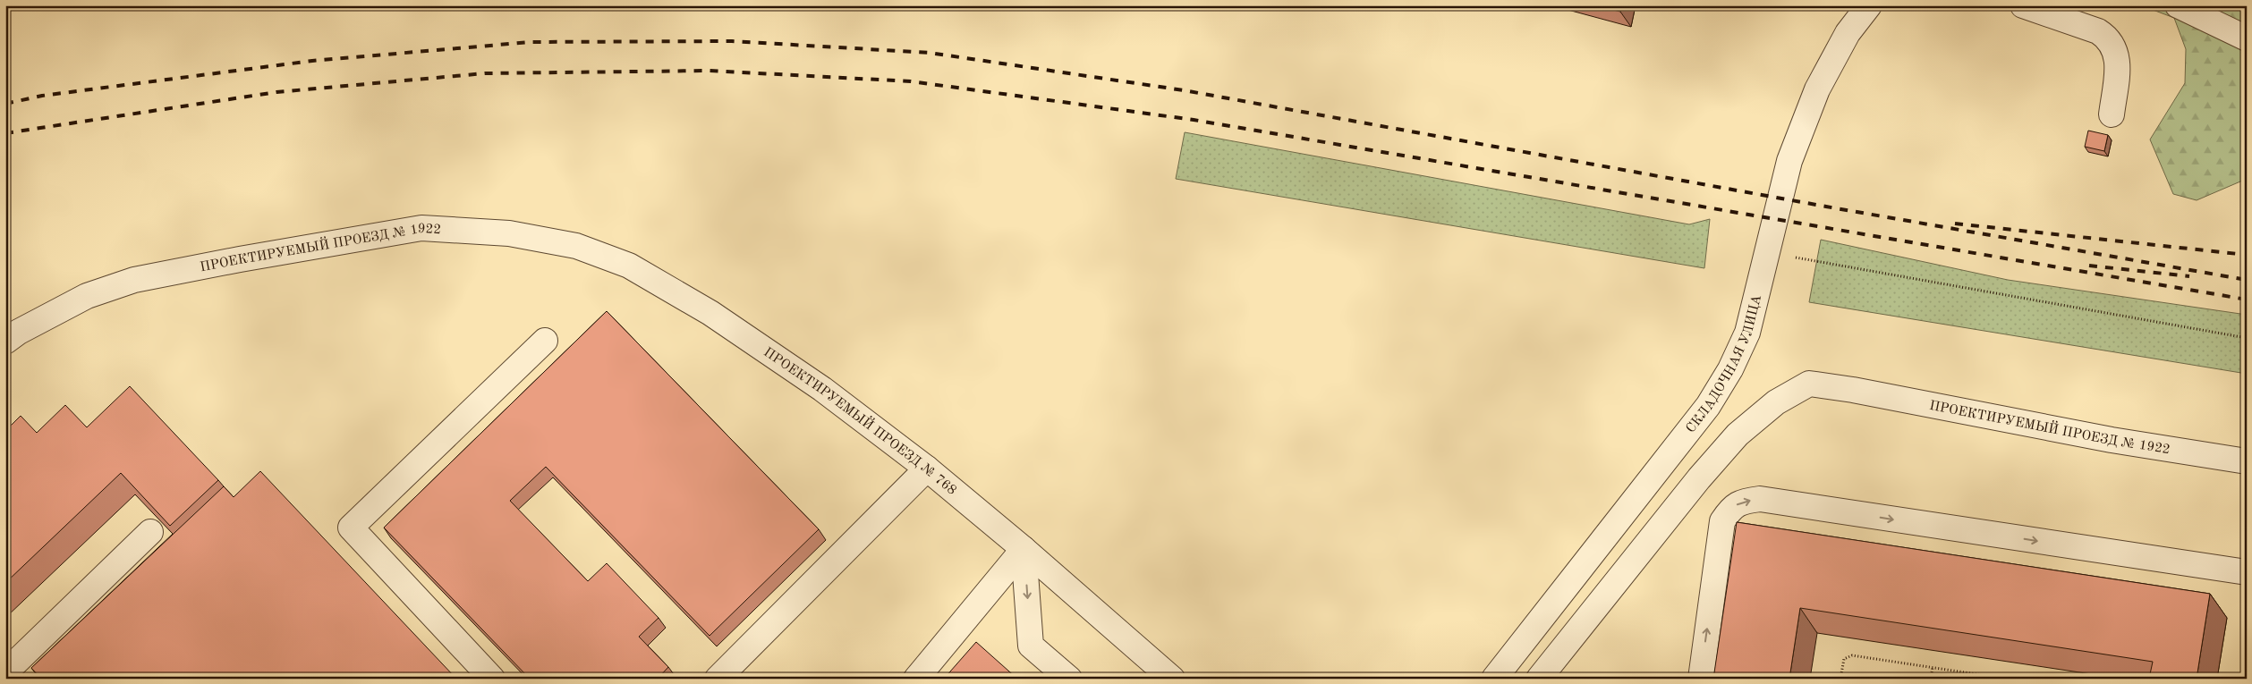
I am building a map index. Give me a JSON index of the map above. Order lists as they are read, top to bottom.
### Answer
{
  "streets": {
    "street": ["ПРОЕКТИРУЕМЫЙ ПРОЕЗД № 1922", "СКЛАДОЧНАЯ УЛИЦА", "ПРОЕКТИРУЕМЫЙ ПРОЕЗД № 768"]
  },
  "crossings": [
    ["ПРОЕКТИРУЕМЫЙ ПРОЕЗД № 1922", "ПРОЕКТИРУЕМЫЙ ПРОЕЗД № 768"]
  ]
}
